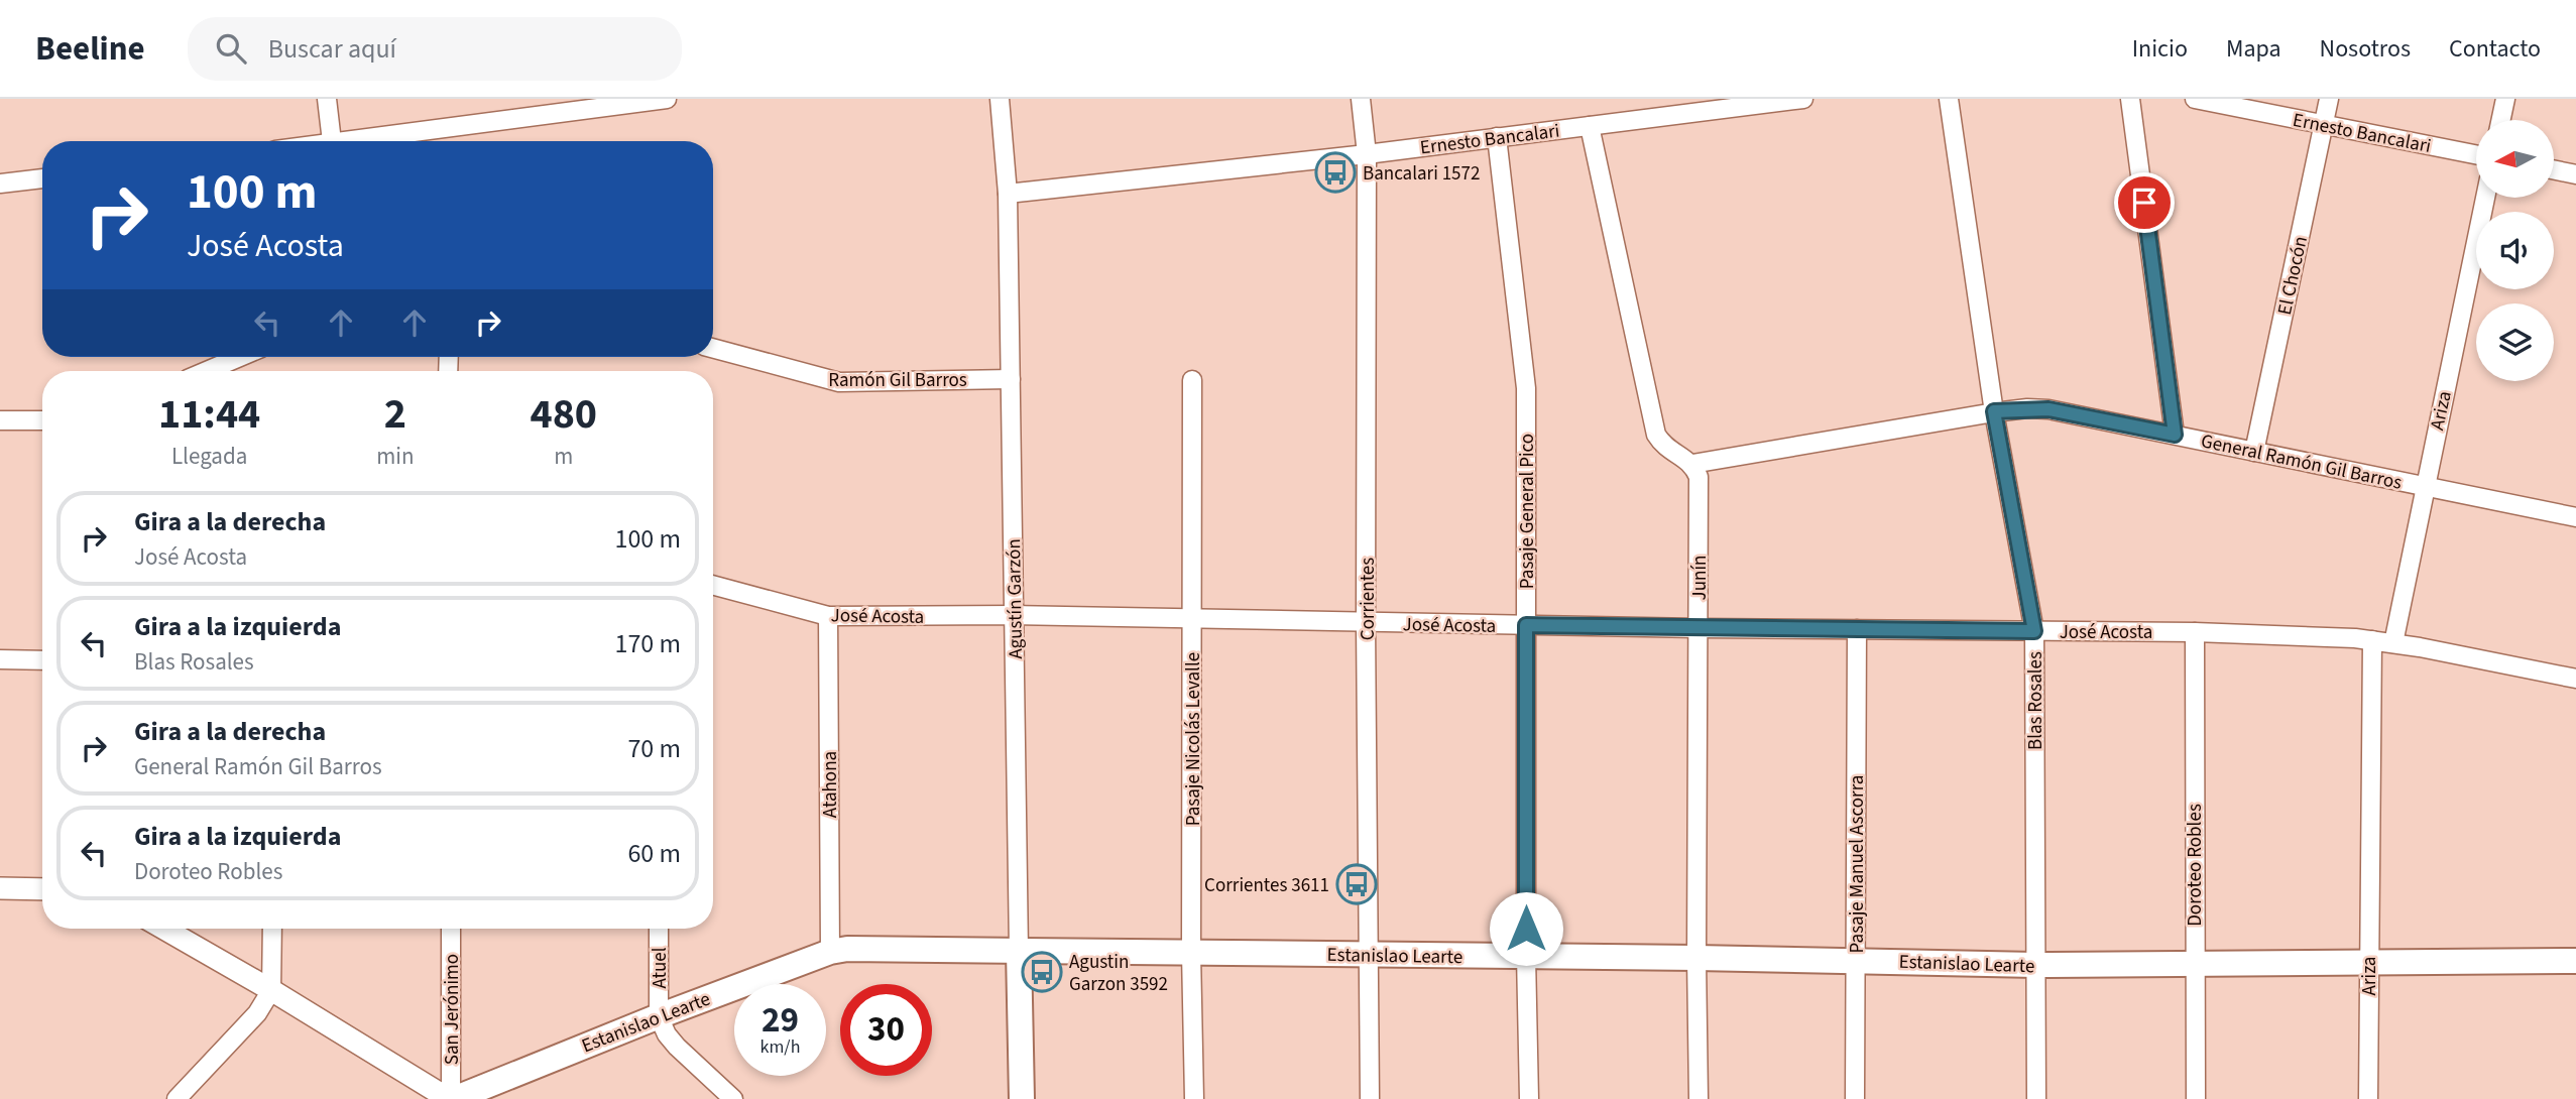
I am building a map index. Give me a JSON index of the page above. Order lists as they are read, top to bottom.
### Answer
{
  "streets": {
    "main road": ["Agustín Garzón", "Estanislao Learte"],
    "street": [
      "Ernesto Bancalari",
      "El Chocón",
      "Ramón Gil Barros",
      "Ariza",
      "General Ramón Gil Barros",
      "Pasaje General Pico",
      "Junín",
      "Corrientes",
      "José Acosta",
      "Blas Rosales",
      "Pasaje Nicolás Levalle",
      "Atahona",
      "Pasaje Manuel Ascorra",
      "Doroteo Robles",
      "Atuel",
      "San Jerónimo"
    ]
  },
  "crossings": [
    ["Ernesto Bancalari", "El Chocón"],
    ["Ernesto Bancalari", "Pasaje General Pico"],
    ["Ernesto Bancalari", "Agustín Garzón"],
    ["Ernesto Bancalari", "Corrientes"],
    ["El Chocón", "General Ramón Gil Barros"],
    ["Ramón Gil Barros", "Agustín Garzón"],
    ["Ariza", "General Ramón Gil Barros"],
    ["Ariza", "José Acosta"],
    ["Ariza", "Estanislao Learte"],
    ["General Ramón Gil Barros", "Junín"],
    ["General Ramón Gil Barros", "Blas Rosales"],
    ["Pasaje General Pico", "José Acosta"],
    ["Pasaje General Pico", "Estanislao Learte"],
    ["Junín", "José Acosta"],
    ["Junín", "Estanislao Learte"],
    ["Agustín Garzón", "José Acosta"],
    ["Agustín Garzón", "Estanislao Learte"],
    ["Corrientes", "José Acosta"],
    ["Corrientes", "Estanislao Learte"],
    ["José Acosta", "Blas Rosales"],
    ["José Acosta", "Pasaje Nicolás Levalle"],
    ["José Acosta", "Atahona"],
    ["José Acosta", "Pasaje Manuel Ascorra"],
    ["José Acosta", "Doroteo Robles"],
    ["Blas Rosales", "Estanislao Learte"],
    ["Pasaje Nicolás Levalle", "Estanislao Learte"],
    ["Atahona", "Estanislao Learte"],
    ["Pasaje Manuel Ascorra", "Estanislao Learte"],
    ["Doroteo Robles", "Estanislao Learte"],
    ["Estanislao Learte", "Atuel"],
    ["Estanislao Learte", "San Jerónimo"]
  ],
  "places": {
    "bus stop": ["Bancalari 1572", "Corrientes 3611", "Agustin Garzon 3592"]
  },
  "north": "left",
  "page": {
    "header": "Beeline",
    "search": "Buscar aquí",
    "nav": [
      "Inicio",
      "Mapa",
      "Nosotros",
      "Contacto"
    ],
    "turn": ["100 m", "José Acosta"],
    "eta": [
      "11:44",
      "Llegada",
      "2",
      "min",
      "480",
      "m"
    ],
    "list": [
      {
        "name": "Gira a la derecha",
        "note": "José Acosta",
        "value": "100 m"
      },
      {
        "name": "Gira a la izquierda",
        "note": "Blas Rosales",
        "value": "170 m"
      },
      {
        "name": "Gira a la derecha",
        "note": "General Ramón Gil Barros",
        "value": "70 m"
      },
      {
        "name": "Gira a la izquierda",
        "note": "Doroteo Robles",
        "value": "60 m"
      }
    ],
    "speed": "29 km/h",
    "limit": "30"
  }
}
